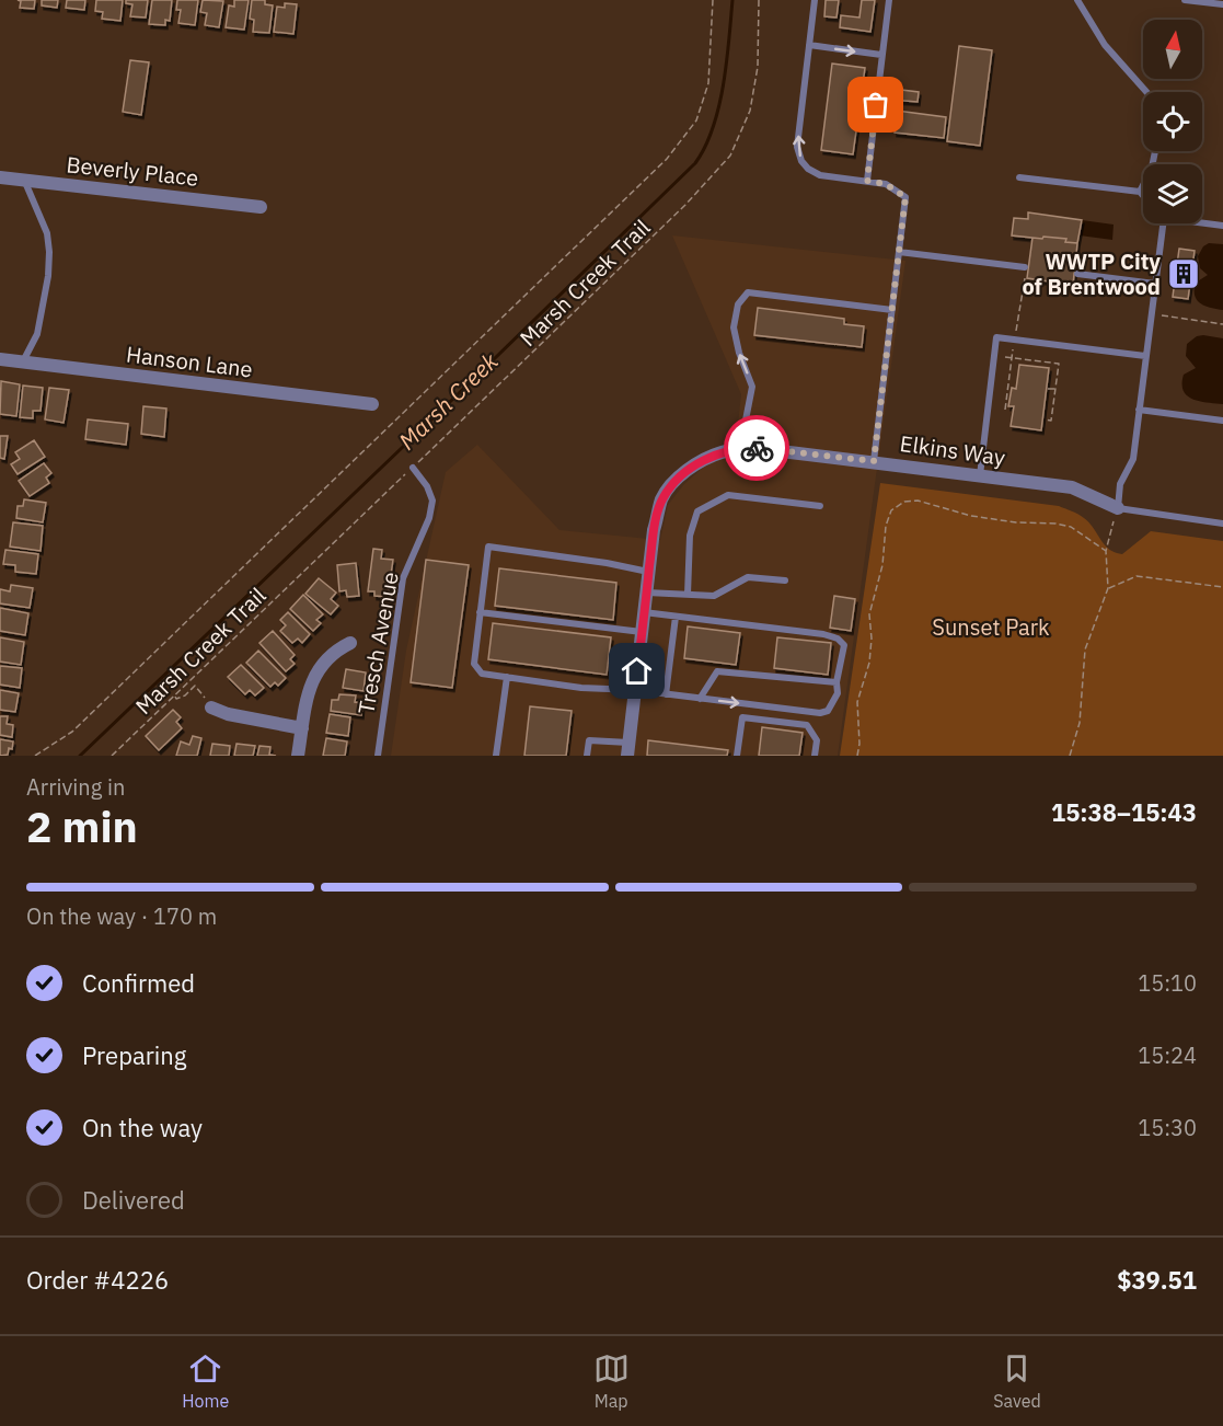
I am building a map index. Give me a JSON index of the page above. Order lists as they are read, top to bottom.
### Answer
{
  "streets": {
    "street": ["Beverly Place", "Hanson Lane", "Elkins Way"],
    "lane": ["Tresch Avenue"],
    "path": ["Marsh Creek Trail"]
  },
  "crossings": [
    ["Marsh Creek Trail", "Tresch Avenue"]
  ],
  "water": ["Marsh Creek"],
  "parks": ["Sunset Park"],
  "places": {
    "building": ["WWTP City of Brentwood"]
  },
  "north": "top",
  "page": {
    "heading": ["2 min", "Arriving in", "15:38–15:43"],
    "panel": ["Order #4226", "$39.51"],
    "bar": "On the way · 170 m",
    "list": [
      ["Confirmed", "15:10"],
      ["Preparing", "15:24"],
      ["On the way", "15:30"],
      "Delivered"
    ],
    "tabs": ["Home", "Map", "Saved"]
  }
}
